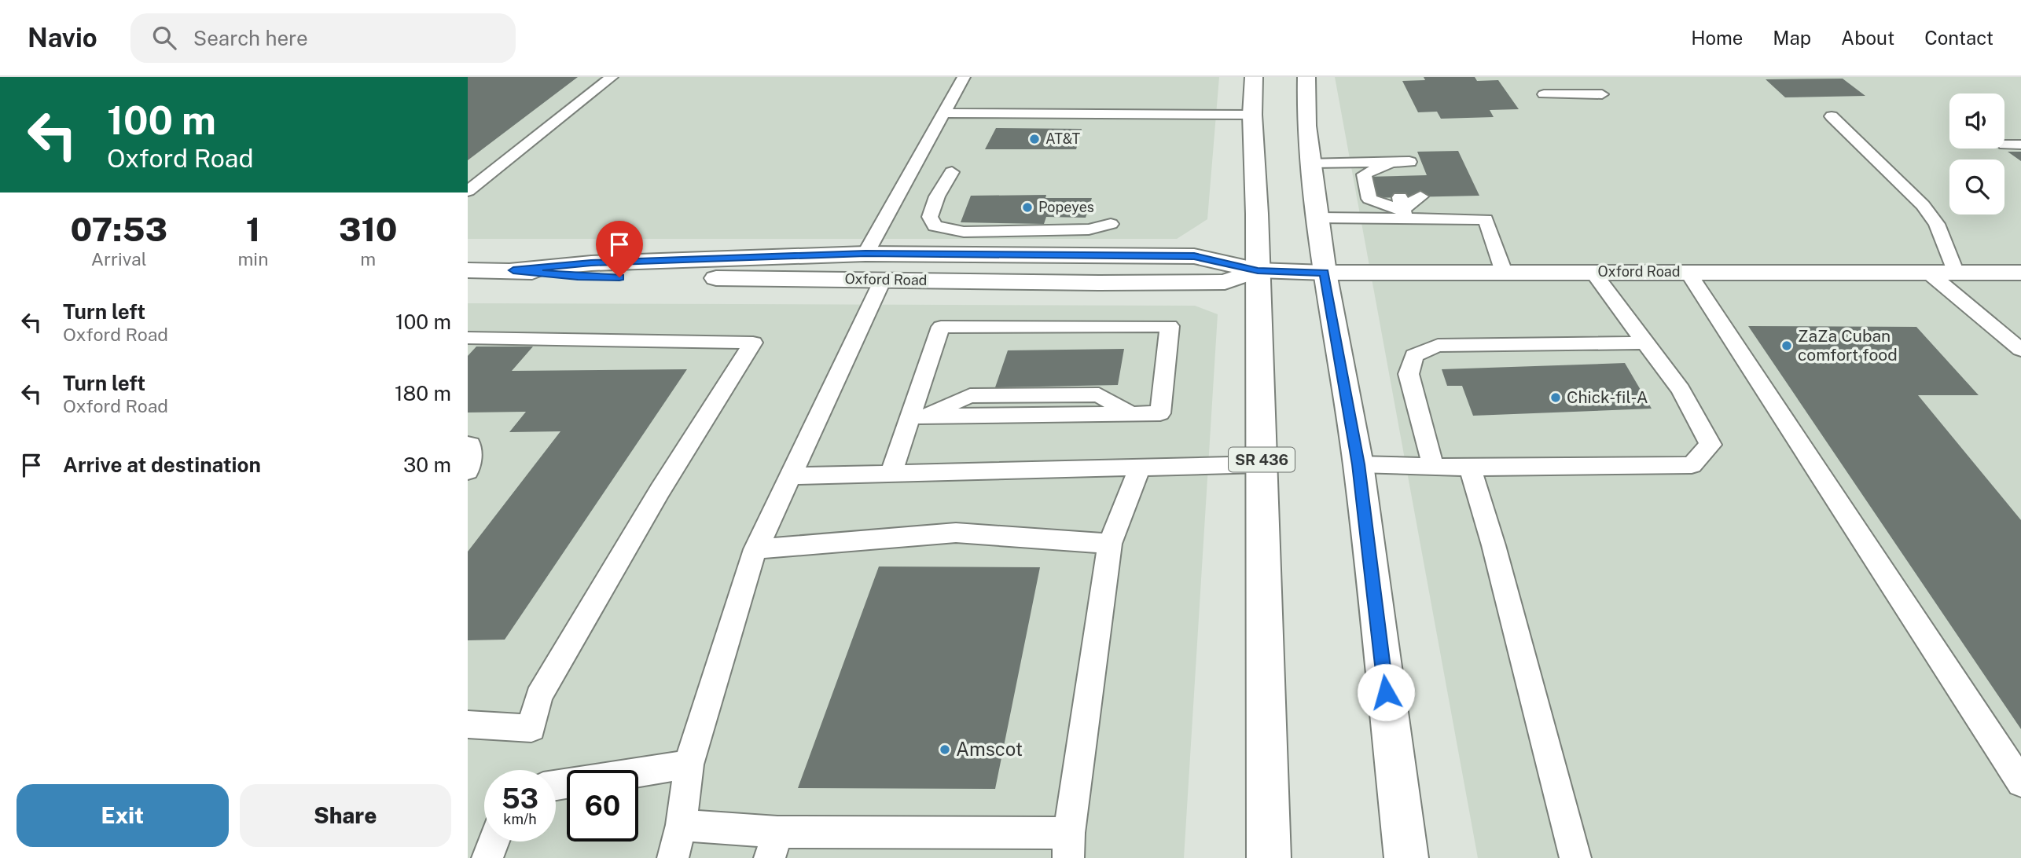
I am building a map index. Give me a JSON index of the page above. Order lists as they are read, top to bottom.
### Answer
{
  "streets": {
    "street": ["Oxford Road", "SR 436"]
  },
  "crossings": [
    ["Oxford Road", "SR 436"]
  ],
  "places": [
    "AT&T",
    "Popeyes",
    "ZaZa Cuban comfort food",
    "Chick-fil-A",
    "Amscot"
  ],
  "page": {
    "header": "Navio",
    "search": "Search here",
    "nav": [
      "Home",
      "Map",
      "About",
      "Contact"
    ],
    "turn": ["100 m", "Oxford Road"],
    "eta": [
      "07:53",
      "Arrival",
      "1",
      "min",
      "310",
      "m"
    ],
    "list": [
      {
        "name": "Turn left",
        "note": "Oxford Road",
        "value": "100 m"
      },
      {
        "name": "Turn left",
        "note": "Oxford Road",
        "value": "180 m"
      },
      {
        "name": "Arrive at destination",
        "value": "30 m"
      }
    ],
    "speed": "53 km/h",
    "limit": "60",
    "buttons": ["Exit", "Share"]
  }
}
